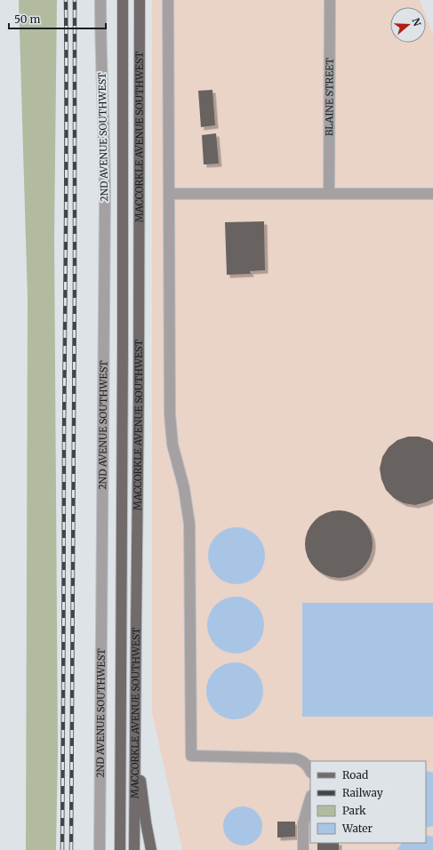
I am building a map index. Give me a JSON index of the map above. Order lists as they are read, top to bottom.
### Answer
{
  "streets": {
    "main road": ["MACCORKLE AVENUE SOUTHWEST"],
    "street": ["BLAINE STREET", "2ND AVENUE SOUTHWEST"]
  },
  "legend": [
    "Road",
    "Railway",
    "Park",
    "Water"
  ],
  "scale_bar": "50 m",
  "north": "right"
}
